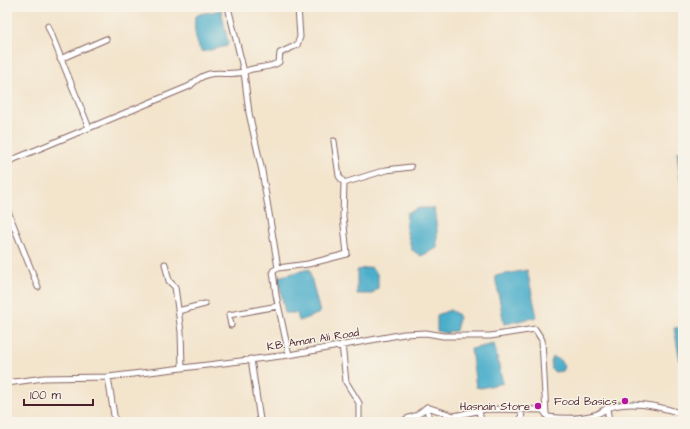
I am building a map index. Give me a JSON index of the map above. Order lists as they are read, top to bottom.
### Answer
{
  "streets": {
    "street": ["K.B. Aman Ali Road"]
  },
  "places": ["Food Basics", "Hasnain Store"],
  "scale_bar": "100 m"
}
